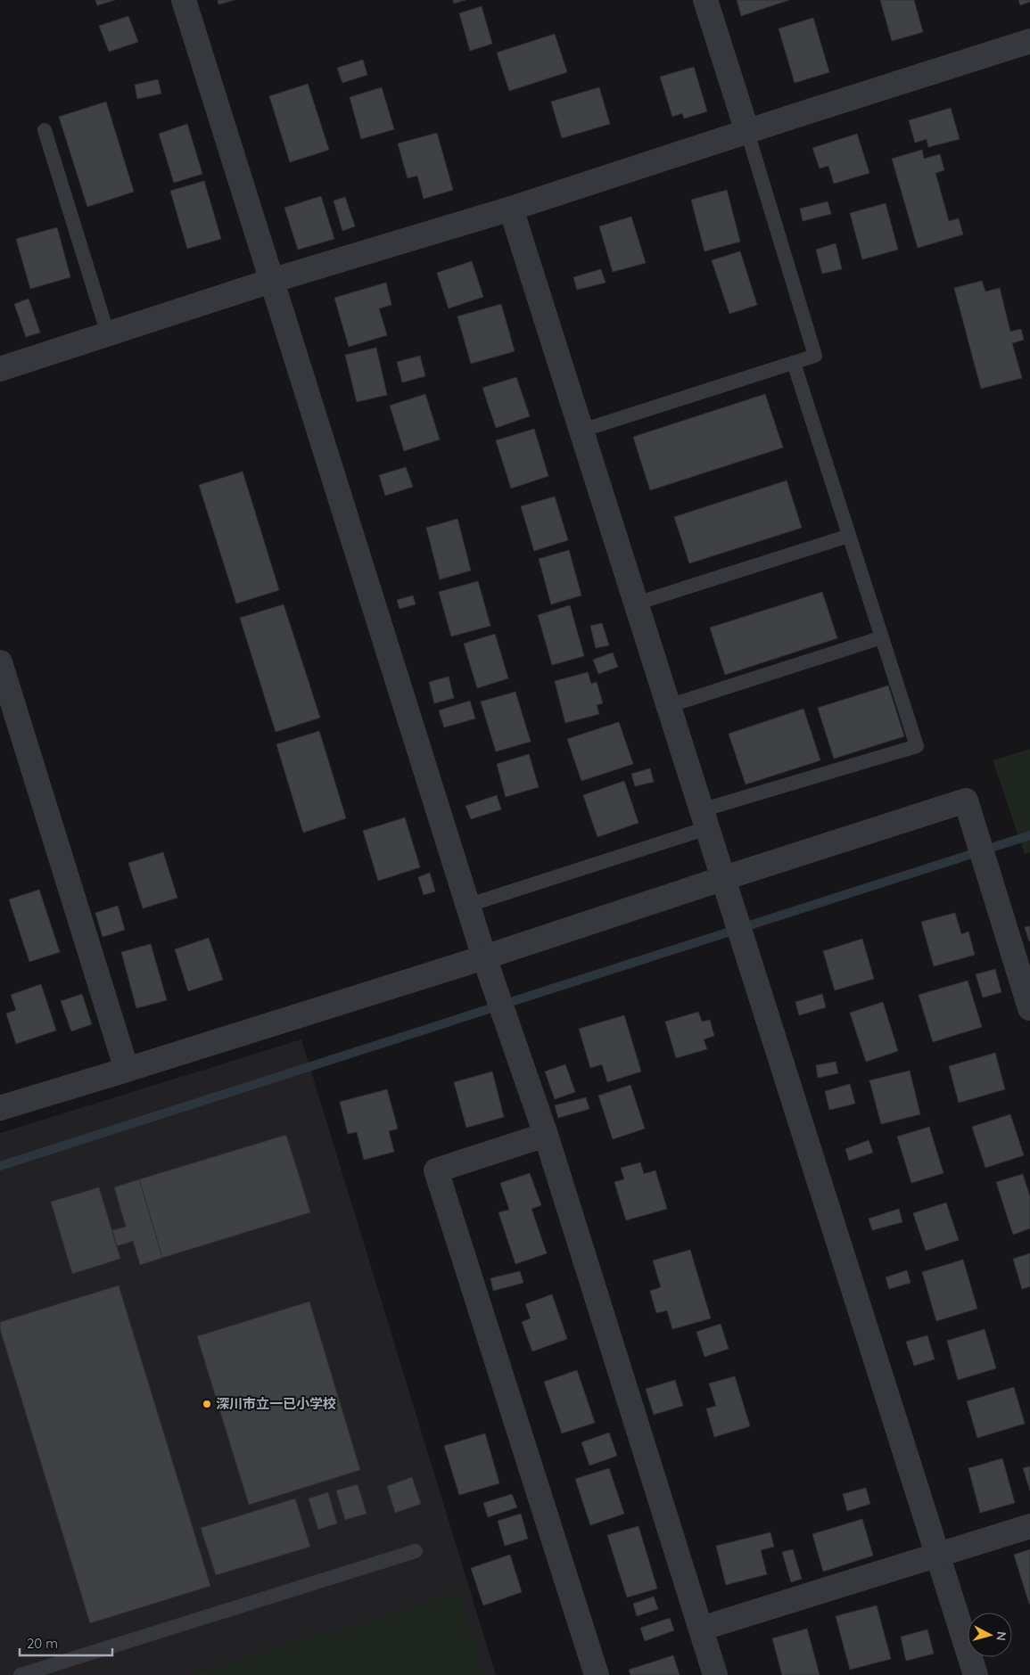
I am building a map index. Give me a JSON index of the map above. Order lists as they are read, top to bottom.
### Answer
{
  "places": ["深川市立一已小学校"],
  "scale_bar": "20 m",
  "north": "right"
}
